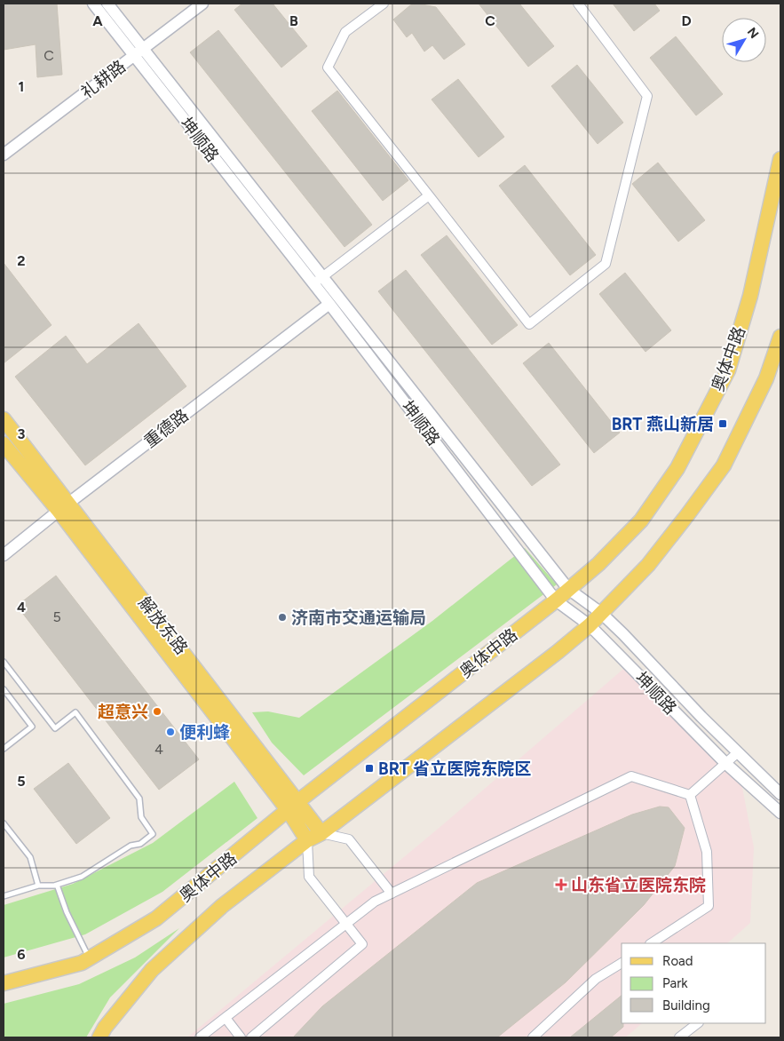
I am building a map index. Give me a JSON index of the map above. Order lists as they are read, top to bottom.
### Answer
{
  "streets": {
    "main road": ["奥体中路", "解放东路"],
    "street": ["礼耕路", "坤顺路", "重德路"]
  },
  "crossings": [
    ["礼耕路", "坤顺路"],
    ["坤顺路", "奥体中路"],
    ["坤顺路", "重德路"],
    ["奥体中路", "解放东路"],
    ["重德路", "解放东路"]
  ],
  "places": {
    "transit": ["BRT 燕山新居", "BRT 省立医院东院区"],
    "other": ["济南市交通运输局", "超意兴", "便利蜂"],
    "health": ["山东省立医院东院"]
  },
  "house_numbers": ["C", "5", "4"],
  "legend": ["Road", "Park", "Building"],
  "north": "top right",
  "grid": {
    "columns": [
      "A",
      "B",
      "C",
      "D"
    ],
    "rows": [
      "1",
      "2",
      "3",
      "4",
      "5",
      "6"
    ]
  }
}
